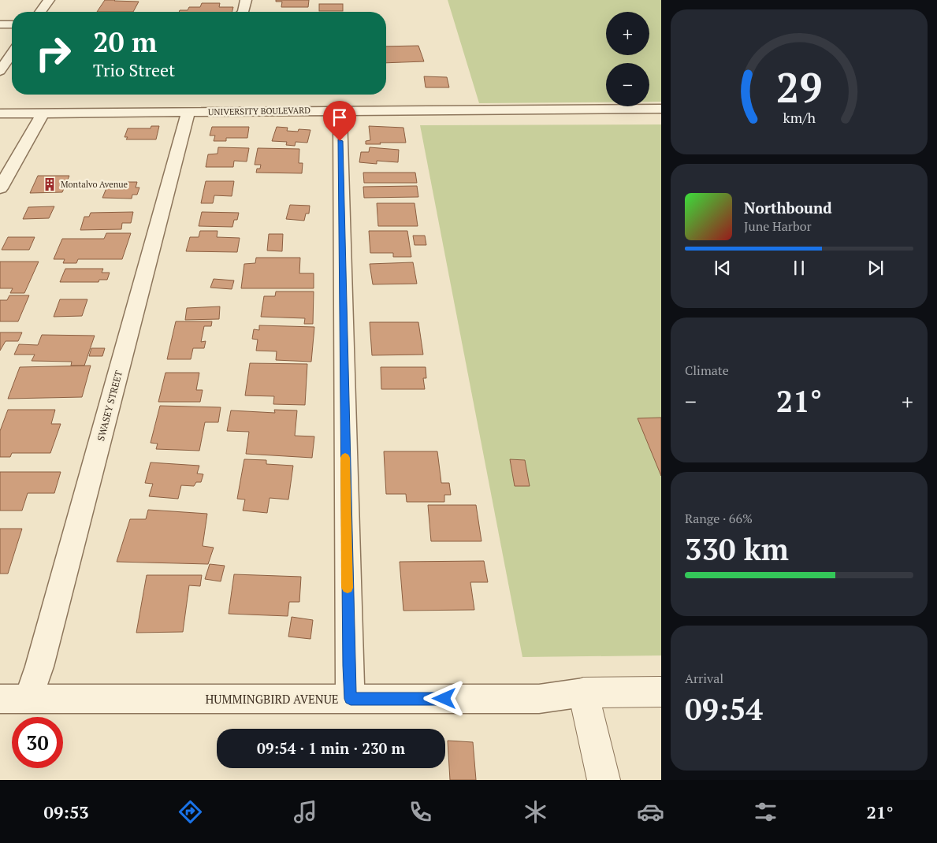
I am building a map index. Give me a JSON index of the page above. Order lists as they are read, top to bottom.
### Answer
{
  "streets": {
    "street": ["UNIVERSITY BOULEVARD", "SWASEY STREET", "HUMMINGBIRD AVENUE"]
  },
  "crossings": [
    ["UNIVERSITY BOULEVARD", "SWASEY STREET"],
    ["SWASEY STREET", "HUMMINGBIRD AVENUE"]
  ],
  "places": {
    "building": ["Montalvo Avenue"]
  },
  "page": {
    "map_buttons": ["+", "−"],
    "turn": ["20 m", "Trio Street"],
    "song": ["Northbound", "June Harbor"],
    "tile": [
      "Climate",
      ["Range · 66%", "330 km"],
      ["Arrival", "09:54"]
    ],
    "heat": ["−", "21°", "+"],
    "limit": "30",
    "trip": "09:54 · 1 min · 230 m",
    "tabs": ["09:53", "21°"],
    "gauge": ["29", "km/h"]
  }
}
